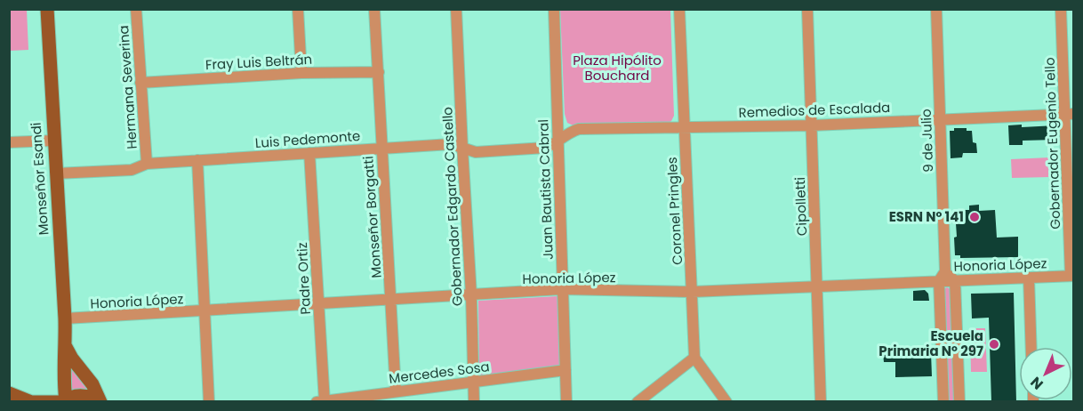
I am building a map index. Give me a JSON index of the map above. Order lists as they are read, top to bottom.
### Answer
{
  "streets": {
    "main road": ["Monseñor Esandi"],
    "street": [
      "Fray Luis Beltrán",
      "Hermana Severina",
      "Remedios de Escalada",
      "Luis Pedemonte",
      "9 de Julio",
      "Gobernador Eugenio Tello",
      "Juan Bautista Cabral",
      "Gobernador Edgardo Castello",
      "Cipolletti",
      "Coronel Pringles",
      "Monseñor Borgatti",
      "Honoria López",
      "Padre Ortiz",
      "Mercedes Sosa"
    ]
  },
  "crossings": [
    ["Fray Luis Beltrán", "Hermana Severina"],
    ["Fray Luis Beltrán", "Monseñor Borgatti"],
    ["Hermana Severina", "Luis Pedemonte"],
    ["Remedios de Escalada", "Luis Pedemonte"],
    ["Remedios de Escalada", "9 de Julio"],
    ["Remedios de Escalada", "Gobernador Eugenio Tello"],
    ["Remedios de Escalada", "Juan Bautista Cabral"],
    ["Remedios de Escalada", "Cipolletti"],
    ["Remedios de Escalada", "Coronel Pringles"],
    ["Luis Pedemonte", "Monseñor Esandi"],
    ["Luis Pedemonte", "Juan Bautista Cabral"],
    ["Luis Pedemonte", "Gobernador Edgardo Castello"],
    ["Luis Pedemonte", "Monseñor Borgatti"],
    ["Luis Pedemonte", "Padre Ortiz"],
    ["Gobernador Eugenio Tello", "Honoria López"],
    ["Monseñor Esandi", "Honoria López"],
    ["Juan Bautista Cabral", "Honoria López"],
    ["Juan Bautista Cabral", "Mercedes Sosa"],
    ["Gobernador Edgardo Castello", "Honoria López"],
    ["Gobernador Edgardo Castello", "Mercedes Sosa"],
    ["Cipolletti", "Honoria López"],
    ["Coronel Pringles", "Honoria López"],
    ["Monseñor Borgatti", "Honoria López"],
    ["Monseñor Borgatti", "Mercedes Sosa"],
    ["Honoria López", "Padre Ortiz"],
    ["Padre Ortiz", "Mercedes Sosa"]
  ],
  "parks": ["Plaza Hipólito Bouchard"],
  "places": ["ESRN Nº 141", "Escuela Primaria Nº 297"],
  "north": "bottom left"
}
